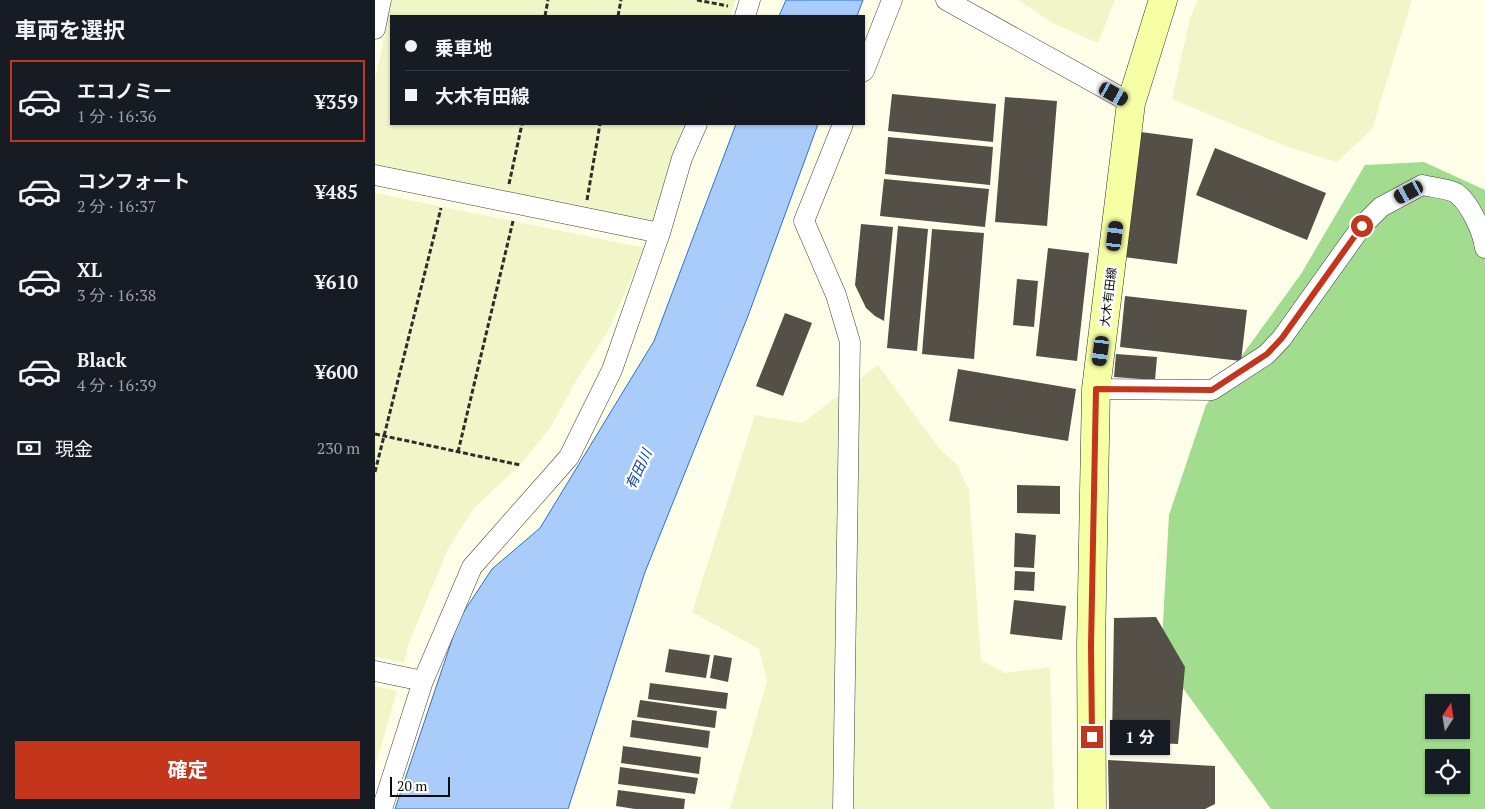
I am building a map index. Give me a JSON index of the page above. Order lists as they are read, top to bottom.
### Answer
{
  "streets": {
    "main road": ["大木有田線"]
  },
  "water": ["有田川"],
  "scale_bar": "20 m",
  "north": "top",
  "page": {
    "heading": "車両を選択",
    "banner": ["乗車地", "大木有田線"],
    "list": [
      {
        "name": "エコノミー",
        "note": "1 分 · 16:36",
        "value": "¥359"
      },
      {
        "name": "コンフォート",
        "note": "2 分 · 16:37",
        "value": "¥485"
      },
      {
        "name": "XL",
        "note": "3 分 · 16:38",
        "value": "¥610"
      },
      {
        "name": "Black",
        "note": "4 分 · 16:39",
        "value": "¥600"
      }
    ],
    "pay": ["現金", "230 m"],
    "bubble": "1 分",
    "buttons": "確定",
    "scale": "20 m"
  }
}
